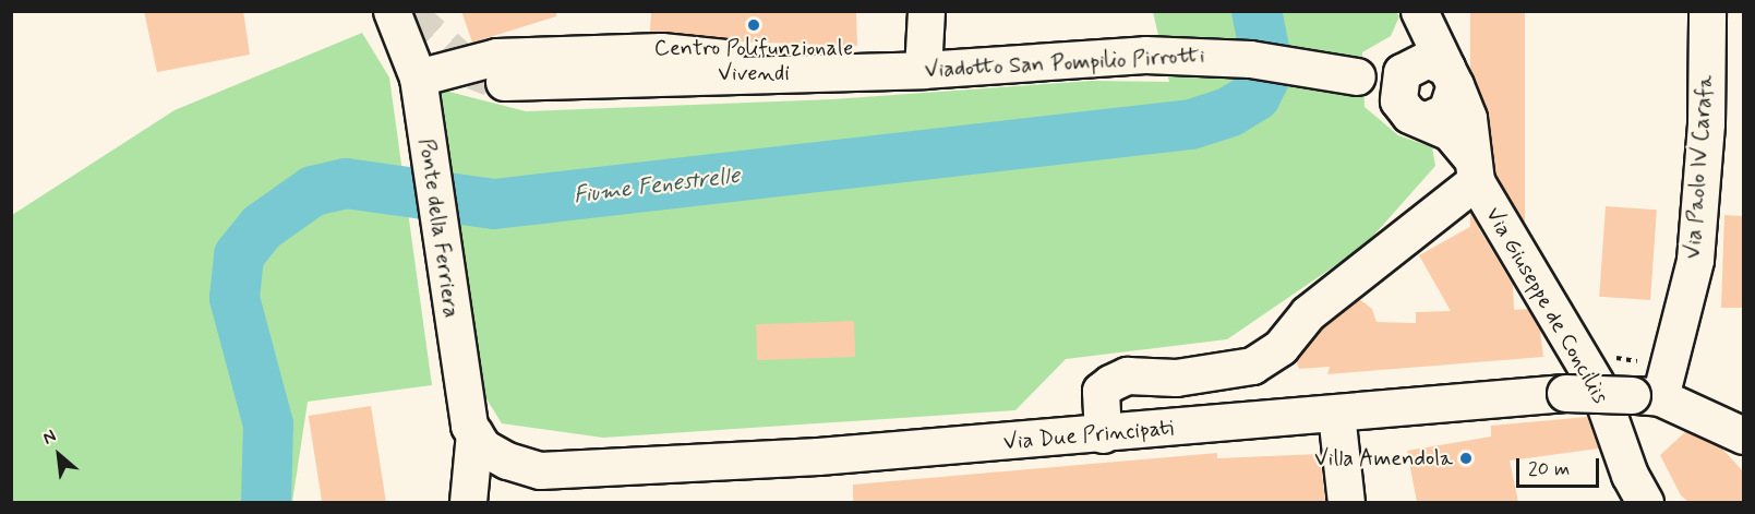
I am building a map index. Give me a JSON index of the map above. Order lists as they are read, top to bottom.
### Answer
{
  "streets": {
    "street": [
      "Viadotto San Pompilio Pirrotti",
      "Via Paolo IV Carafa",
      "Ponte della Ferriera",
      "Via Giuseppe de Conciliis",
      "Via Due Principati"
    ]
  },
  "crossings": [
    ["Viadotto San Pompilio Pirrotti", "Via Giuseppe de Conciliis"],
    ["Via Paolo IV Carafa", "Via Due Principati"],
    ["Ponte della Ferriera", "Via Due Principati"]
  ],
  "water": ["Fiume Fenestrelle"],
  "places": ["Centro Polifunzionale Vivendi", "Villa Amendola"],
  "scale_bar": "20 m",
  "north": "top left"
}
